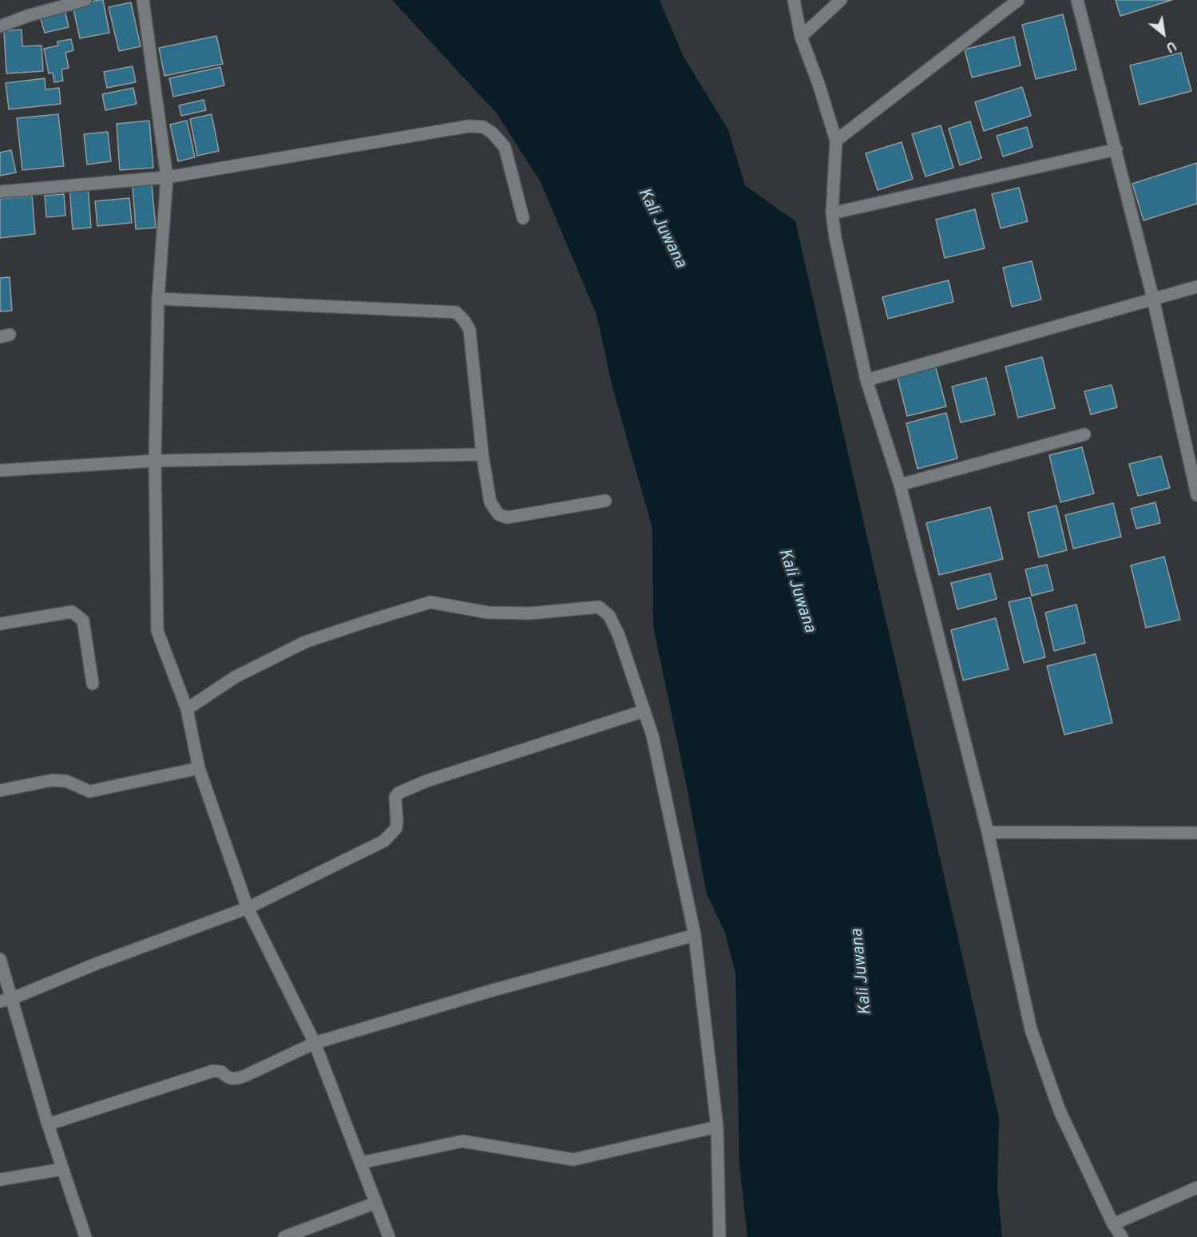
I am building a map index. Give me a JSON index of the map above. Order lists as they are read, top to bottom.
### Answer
{
  "water": ["Kali Juwana"],
  "north": "bottom right"
}
